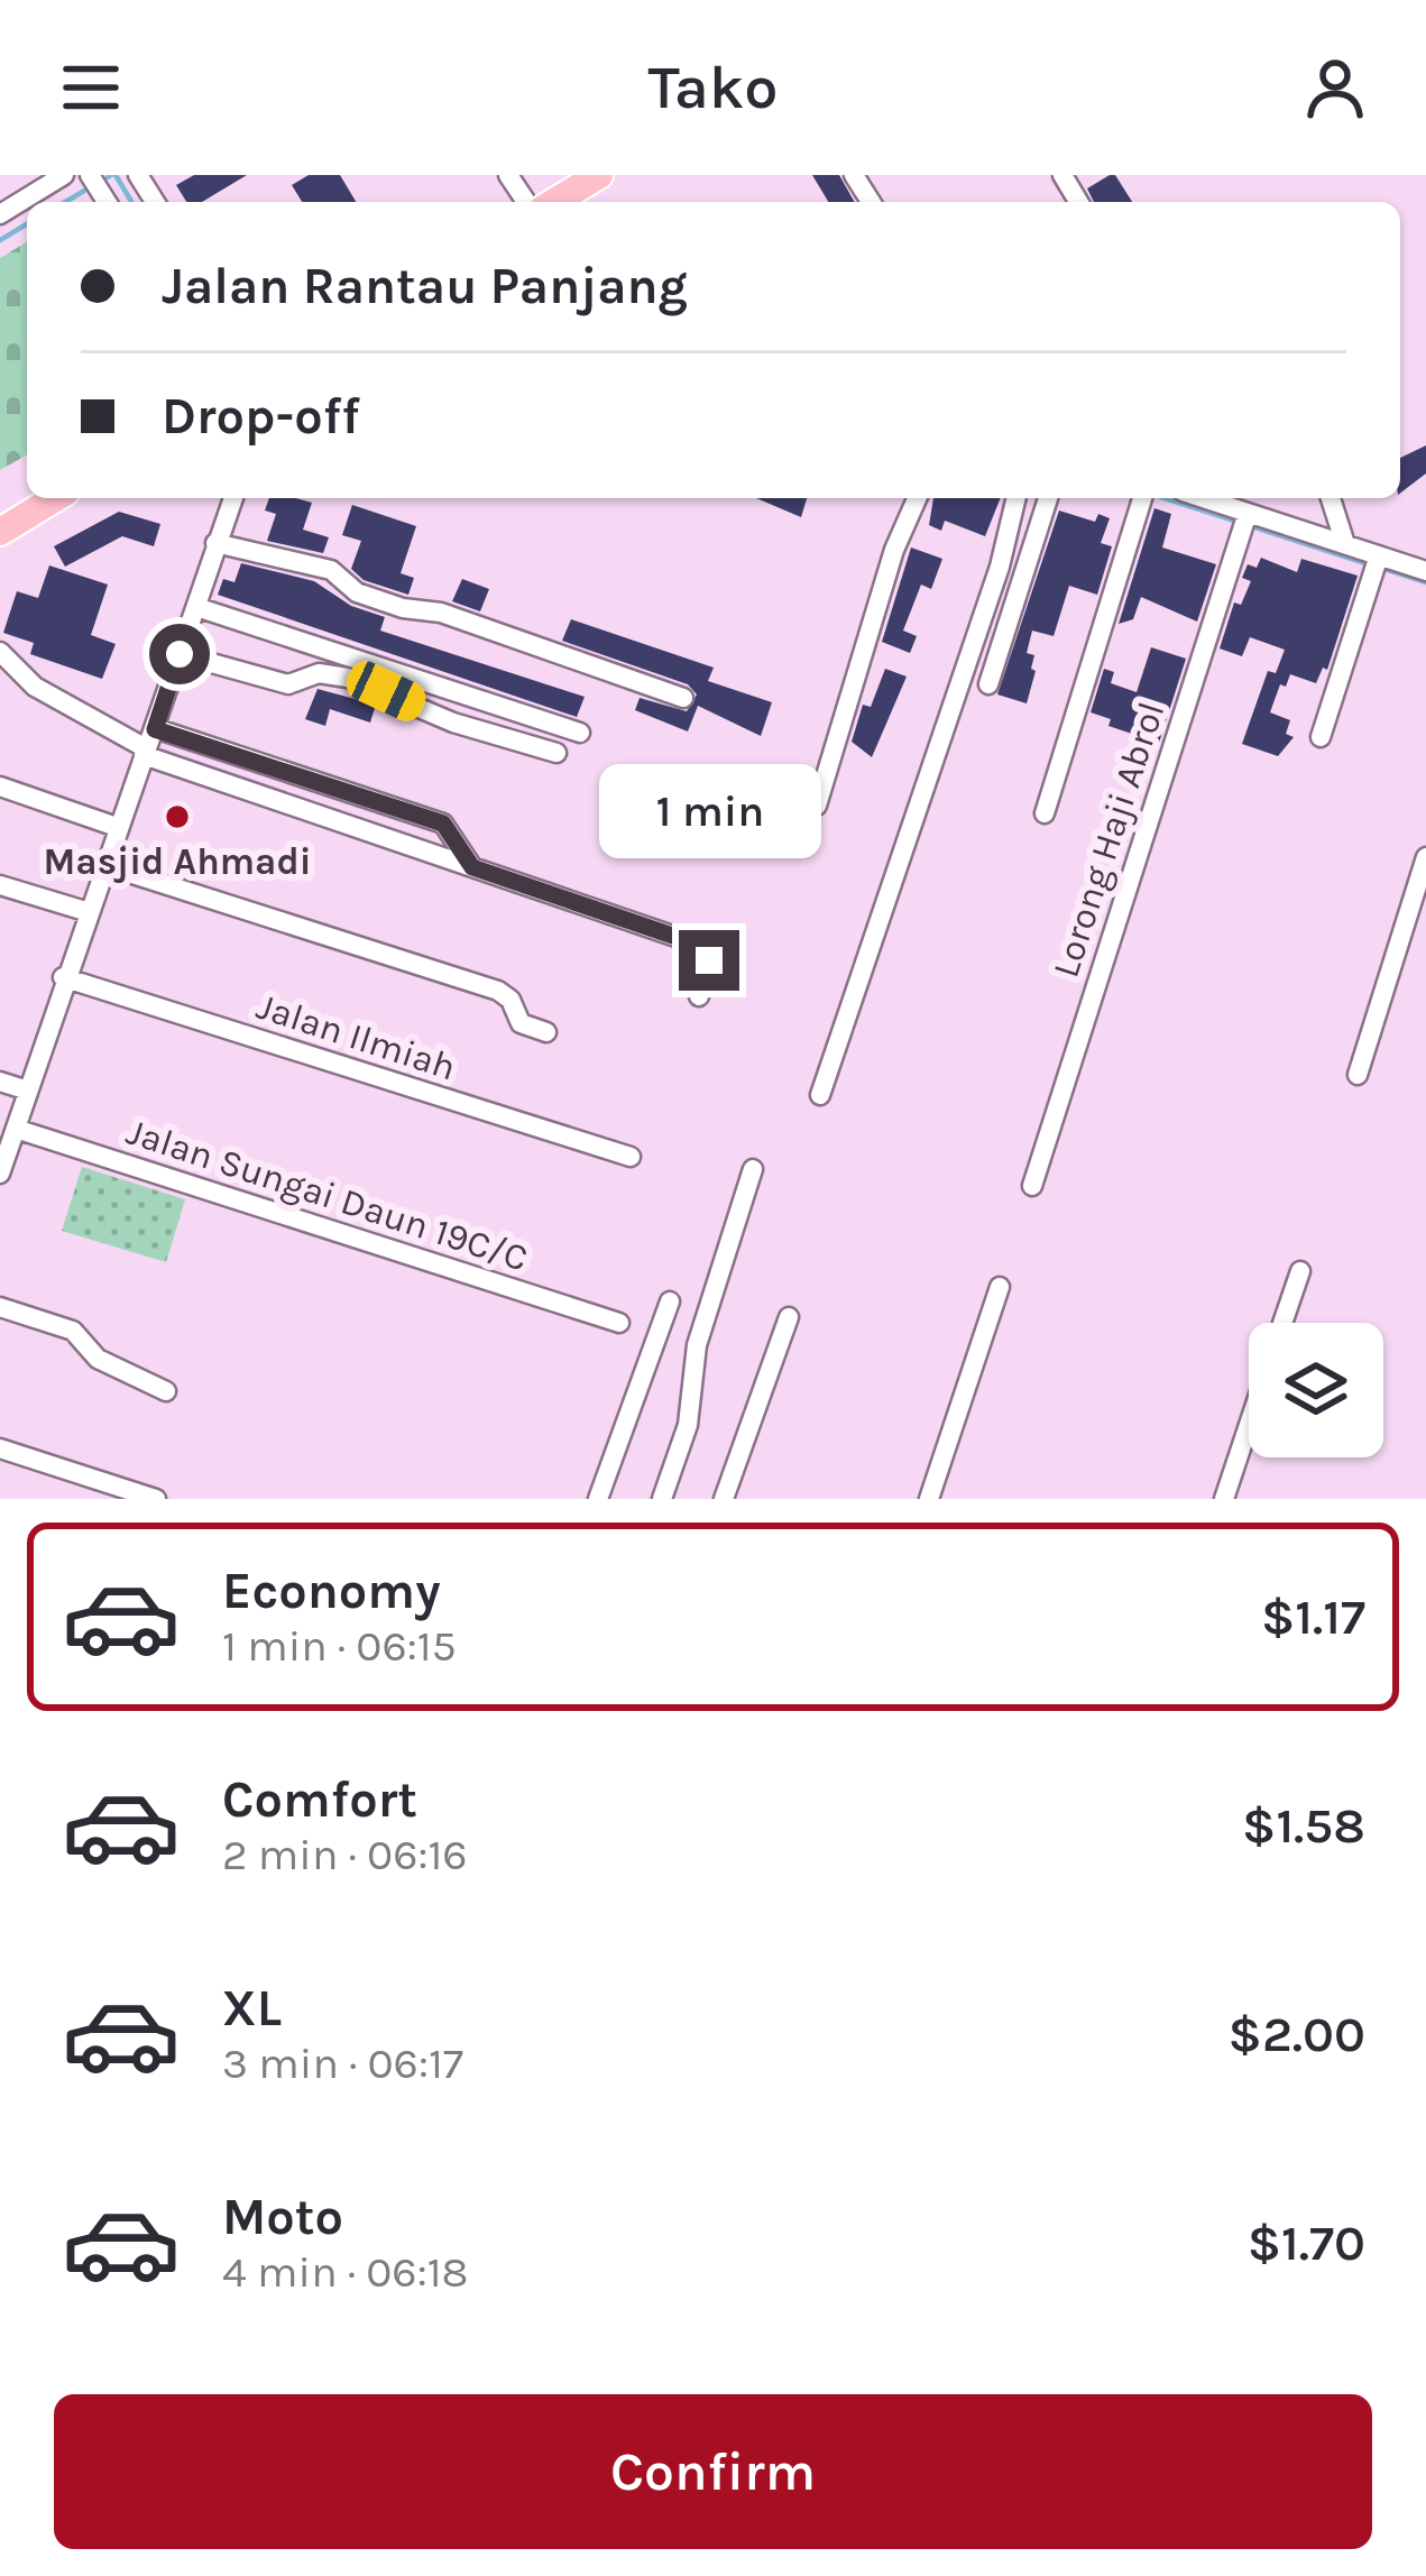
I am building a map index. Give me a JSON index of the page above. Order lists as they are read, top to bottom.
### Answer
{
  "streets": {
    "street": ["Lorong Haji Abrol", "Jalan Ilmiah", "Jalan Sungai Daun 19C/C"]
  },
  "places": ["Masjid Ahmadi"],
  "page": {
    "header": "Tako",
    "banner": ["Jalan Rantau Panjang", "Drop-off"],
    "bubble": "1 min",
    "list": [
      {
        "name": "Economy",
        "note": "1 min · 06:15",
        "value": "$1.17"
      },
      {
        "name": "Comfort",
        "note": "2 min · 06:16",
        "value": "$1.58"
      },
      {
        "name": "XL",
        "note": "3 min · 06:17",
        "value": "$2.00"
      },
      {
        "name": "Moto",
        "note": "4 min · 06:18",
        "value": "$1.70"
      }
    ],
    "buttons": "Confirm"
  }
}
